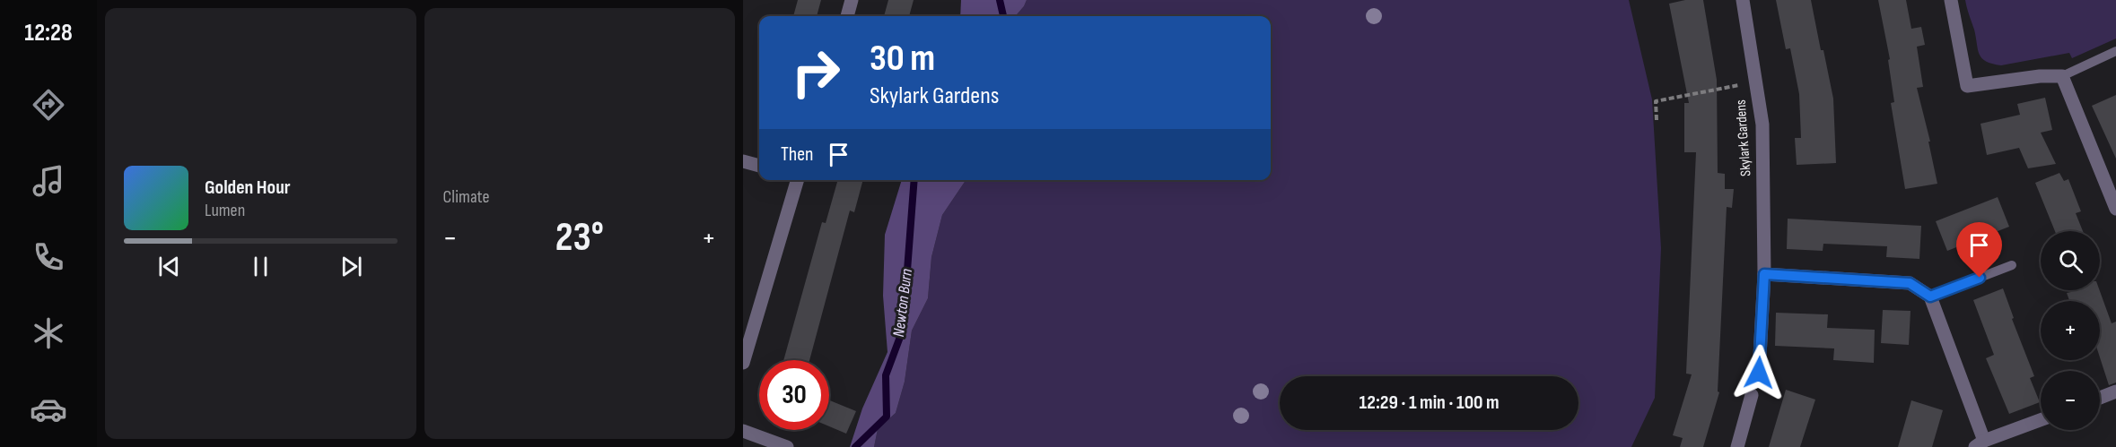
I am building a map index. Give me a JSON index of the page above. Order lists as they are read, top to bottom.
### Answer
{
  "streets": {
    "street": ["Skylark Gardens"]
  },
  "water": ["Newton Burn"],
  "page": {
    "tabs": "12:28",
    "tile": "Climate",
    "turn": ["30 m", "Skylark Gardens"],
    "then": "Then",
    "song": ["Golden Hour", "Lumen"],
    "heat": ["−", "23°", "+"],
    "map_buttons": ["+", "−"],
    "limit": "30",
    "trip": "12:29 · 1 min · 100 m"
  }
}
